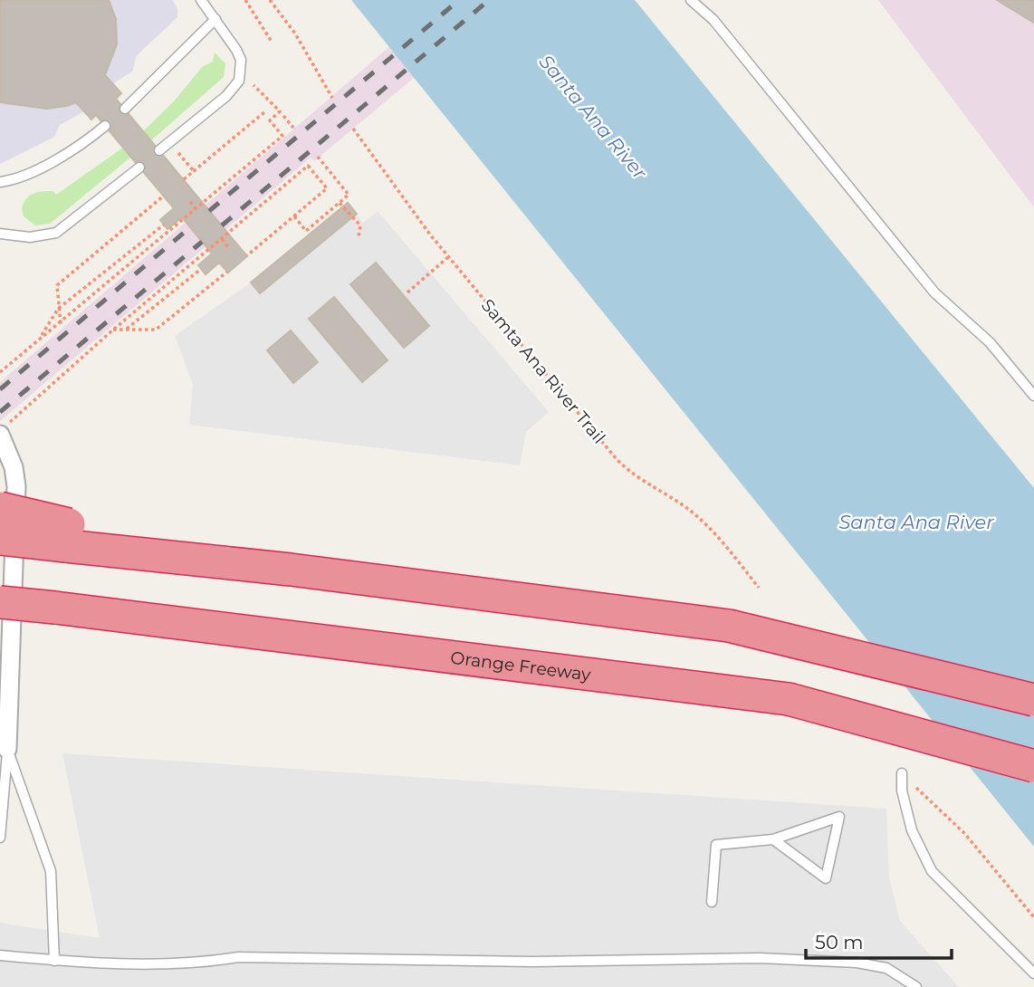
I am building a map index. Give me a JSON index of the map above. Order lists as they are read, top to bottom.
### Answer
{
  "streets": {
    "highway": ["Orange Freeway"],
    "path": ["Samta Ana River Trail"]
  },
  "water": ["Santa Ana River"],
  "scale_bar": "50 m"
}
